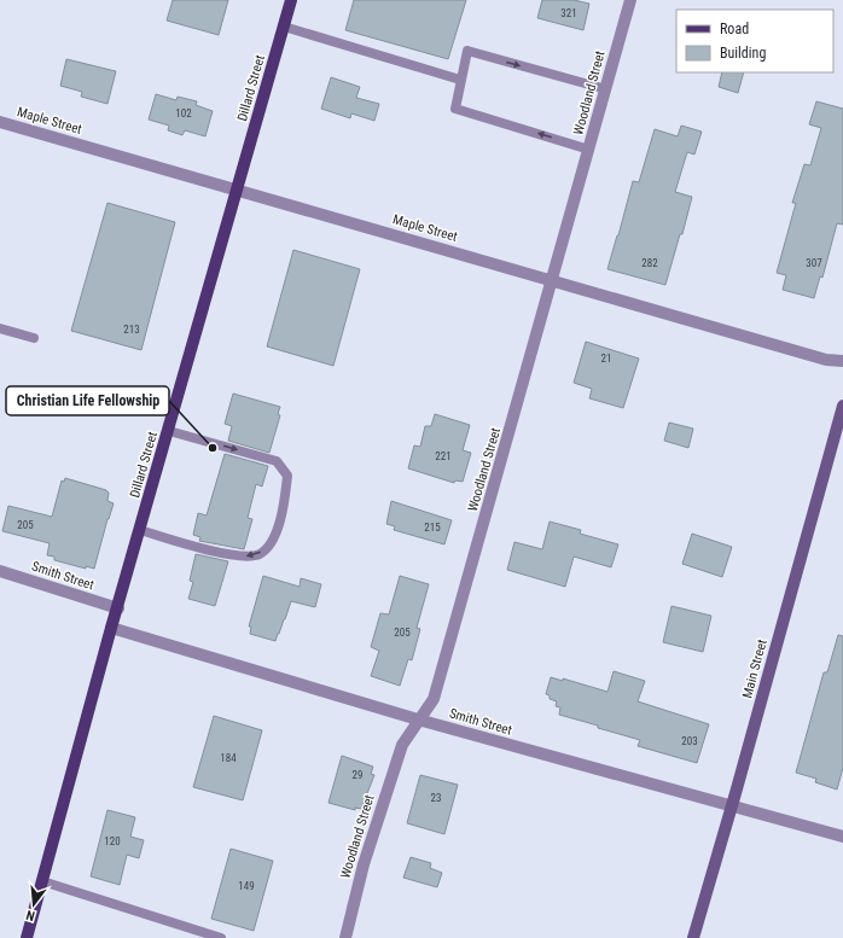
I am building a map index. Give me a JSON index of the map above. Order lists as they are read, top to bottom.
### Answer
{
  "streets": {
    "main road": ["Dillard Street", "Main Street"],
    "street": ["Woodland Street", "Maple Street", "Smith Street"]
  },
  "crossings": [
    ["Dillard Street", "Maple Street"],
    ["Dillard Street", "Smith Street"],
    ["Woodland Street", "Maple Street"],
    ["Woodland Street", "Smith Street"],
    ["Smith Street", "Main Street"]
  ],
  "places": ["Christian Life Fellowship"],
  "house_numbers": [
    "321",
    "102",
    "282",
    "307",
    "213",
    "21",
    "221",
    "205",
    "215",
    "205",
    "203",
    "184",
    "29",
    "23",
    "120",
    "149"
  ],
  "legend": ["Road", "Building"],
  "north": "bottom"
}
